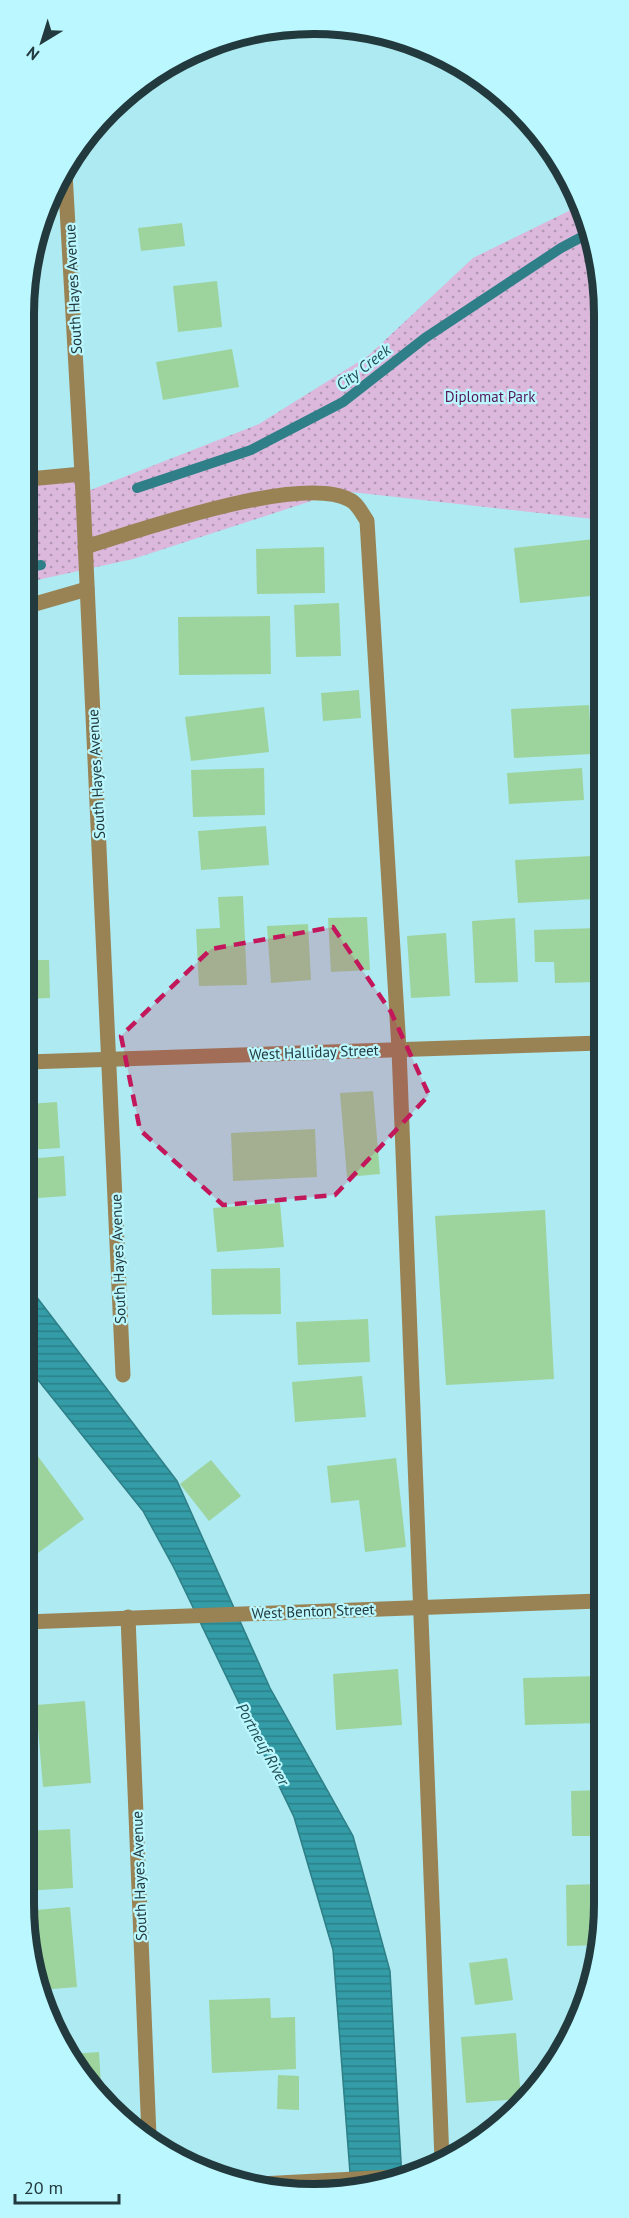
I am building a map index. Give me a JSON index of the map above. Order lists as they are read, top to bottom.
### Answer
{
  "streets": {
    "street": ["South Hayes Avenue", "West Halliday Street", "West Benton Street"]
  },
  "crossings": [
    ["South Hayes Avenue", "West Halliday Street"],
    ["South Hayes Avenue", "West Benton Street"]
  ],
  "water": ["City Creek", "Portneuf River"],
  "parks": ["Diplomat Park"],
  "scale_bar": "20 m",
  "north": "bottom left"
}
